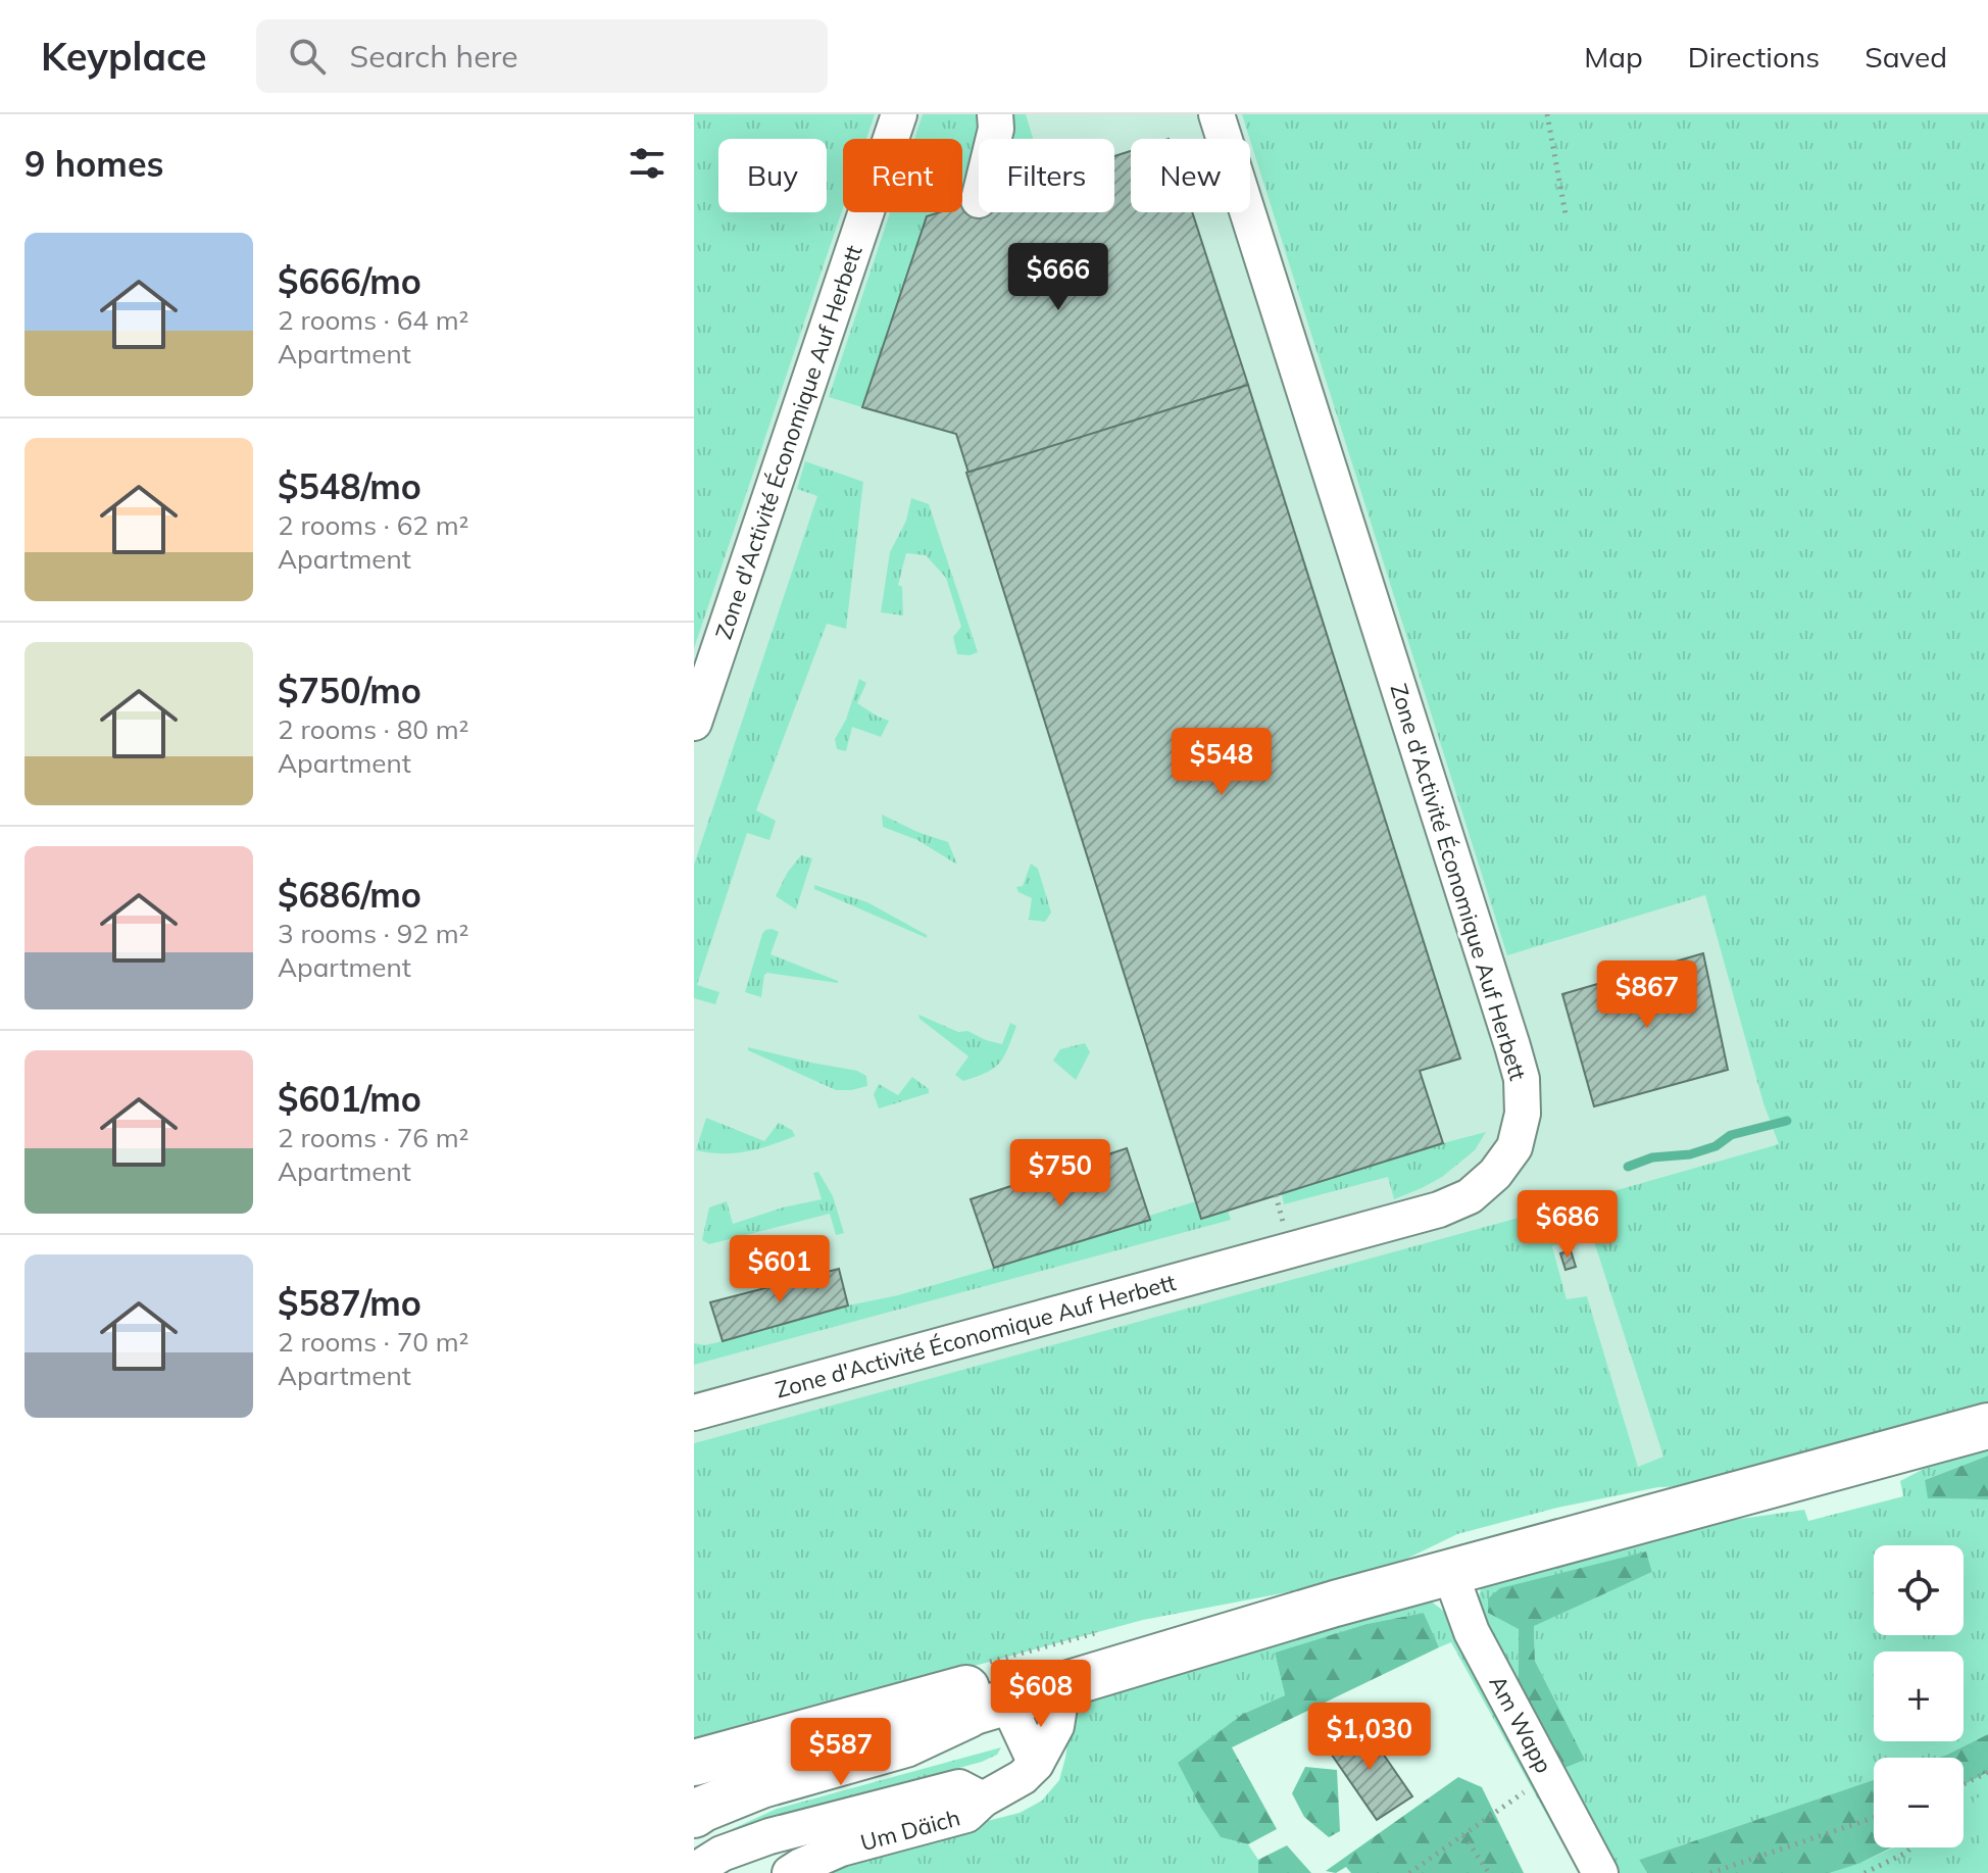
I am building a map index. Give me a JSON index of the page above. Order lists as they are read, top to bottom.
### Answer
{
  "streets": {
    "street": ["Zone d'Activité Économique Auf Herbett", "Am Wapp", "Um Däich"]
  },
  "page": {
    "header": "Keyplace",
    "search": "Search here",
    "nav": ["Map", "Directions", "Saved"],
    "heading": "9 homes",
    "chip": [
      "Buy",
      "Rent",
      "Filters",
      "New"
    ],
    "list": [
      {
        "name": "$666/mo",
        "note": "2 rooms · 64 m² · Apartment"
      },
      {
        "name": "$548/mo",
        "note": "2 rooms · 62 m² · Apartment"
      },
      {
        "name": "$750/mo",
        "note": "2 rooms · 80 m² · Apartment"
      },
      {
        "name": "$686/mo",
        "note": "3 rooms · 92 m² · Apartment"
      },
      {
        "name": "$601/mo",
        "note": "2 rooms · 76 m² · Apartment"
      },
      {
        "name": "$587/mo",
        "note": "2 rooms · 70 m² · Apartment"
      }
    ],
    "price": [
      "$666",
      "$548",
      "$867",
      "$750",
      "$686",
      "$601",
      "$608",
      "$1,030",
      "$587"
    ],
    "map_buttons": ["+", "−"]
  }
}
